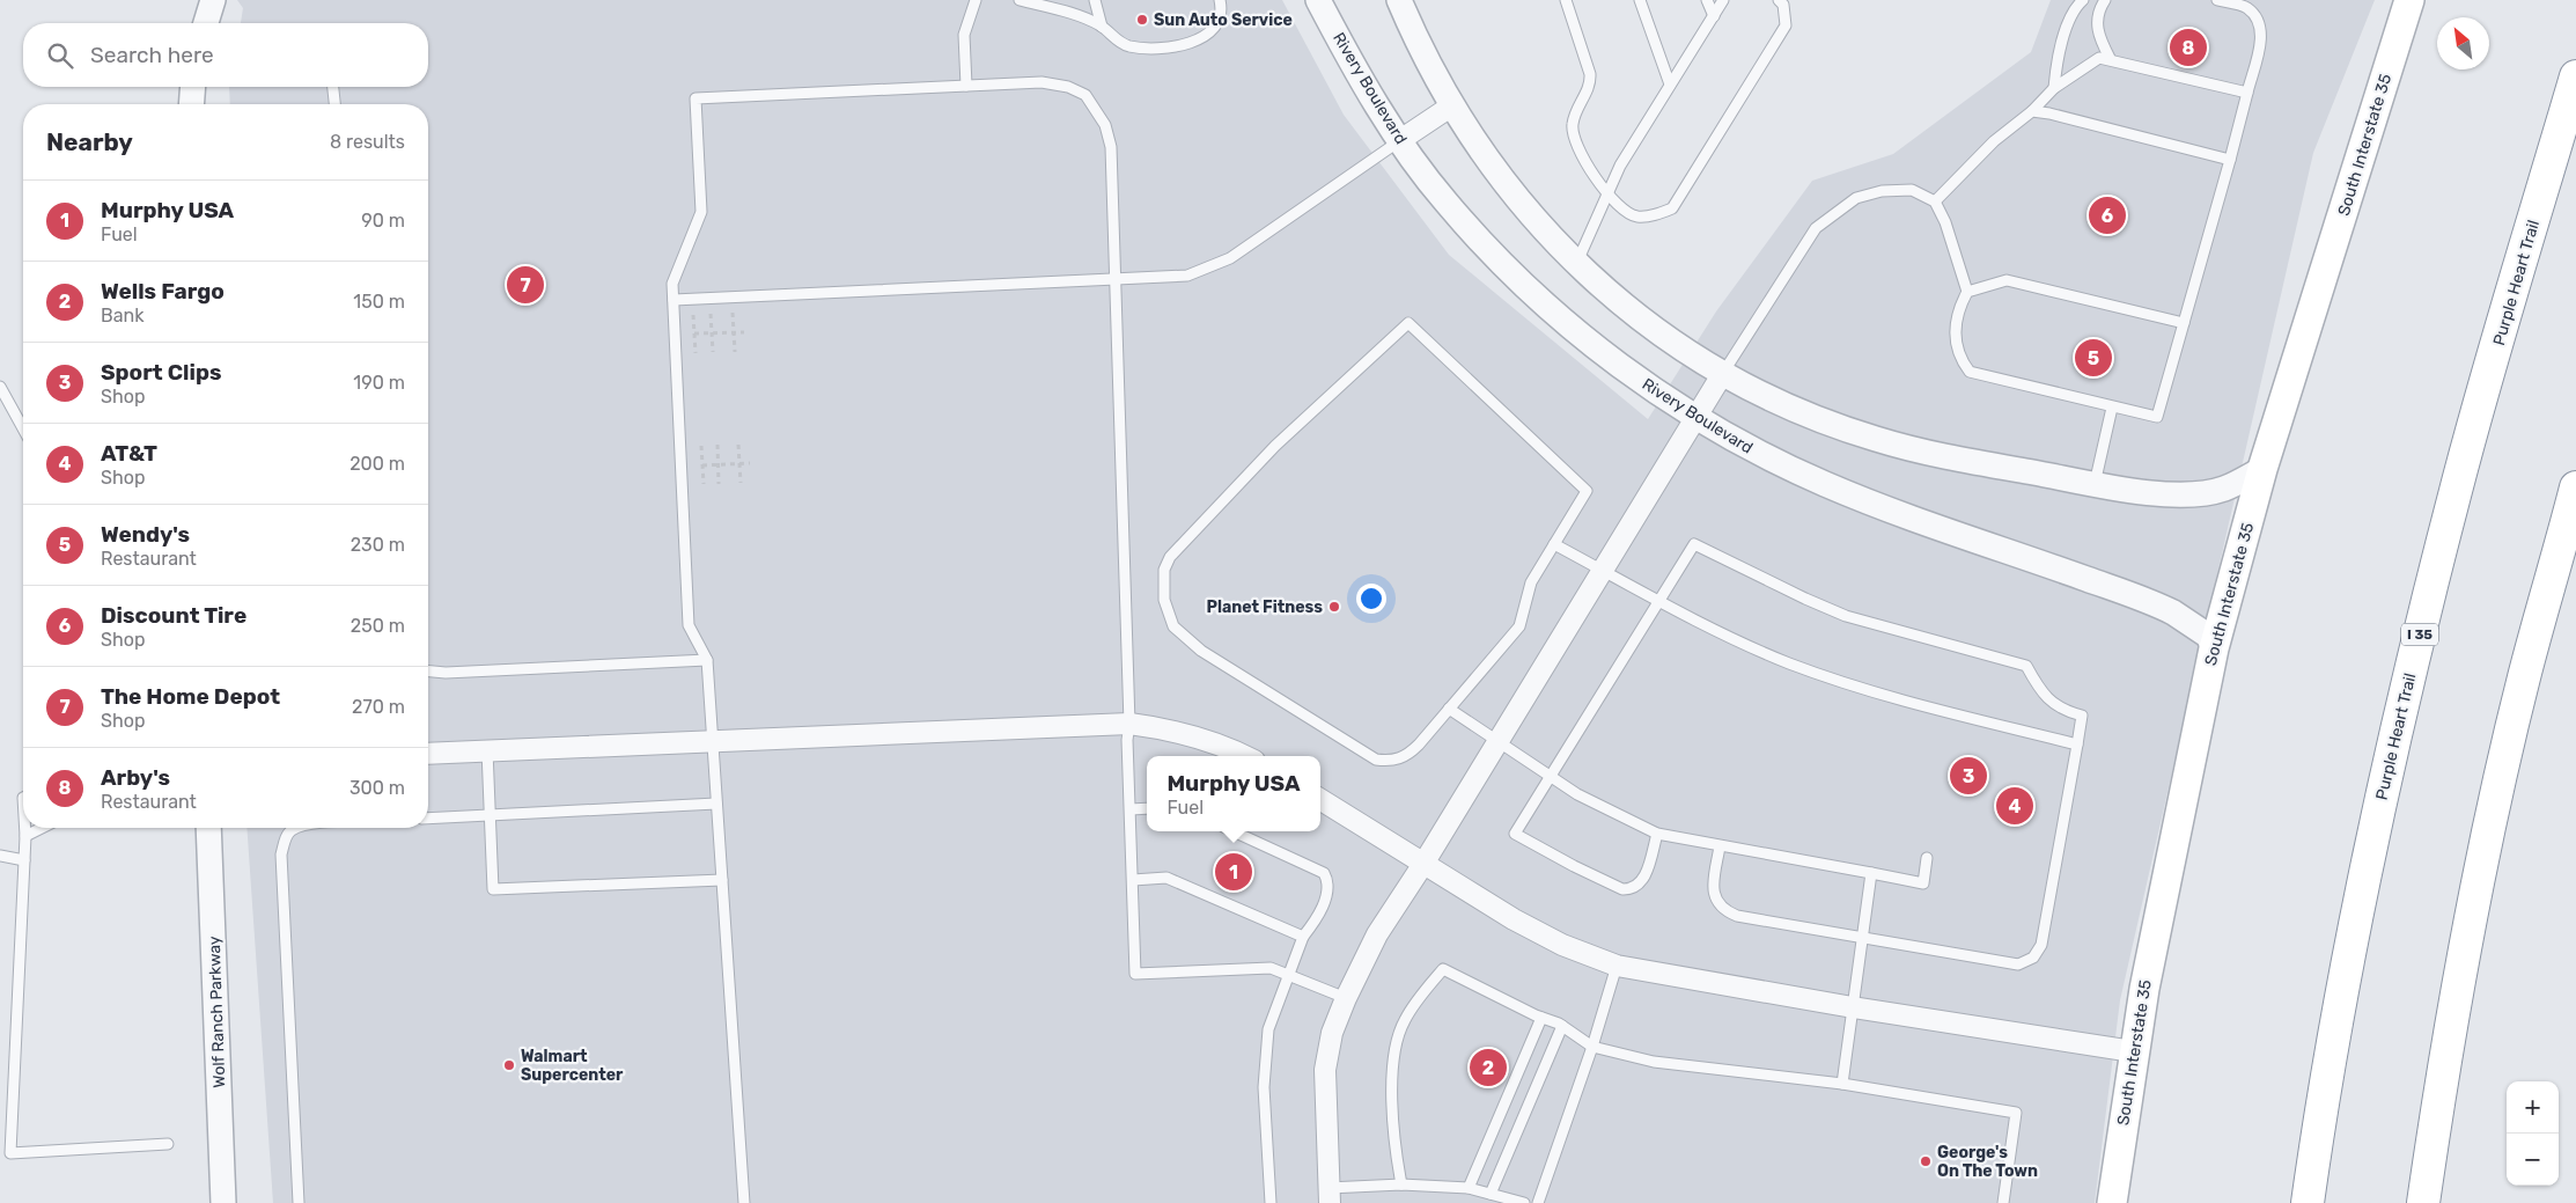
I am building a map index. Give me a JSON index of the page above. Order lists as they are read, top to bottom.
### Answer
{
  "streets": {
    "highway": ["Purple Heart Trail", "I 35"],
    "main road": ["South Interstate 35"],
    "street": ["Rivery Boulevard", "Wolf Ranch Parkway"]
  },
  "crossings": [
    ["Rivery Boulevard", "South Interstate 35"]
  ],
  "places": [
    "Sun Auto Service",
    "Planet Fitness",
    "Walmart Supercenter",
    "George's On The Town"
  ],
  "north": "top left",
  "page": {
    "search": "Search here",
    "pins": [
      "8",
      "6",
      "7",
      "5",
      "3",
      "4",
      "1",
      "2"
    ],
    "heading": ["Nearby", "8 results"],
    "list": [
      {
        "mark": "1",
        "name": "Murphy USA",
        "note": "Fuel",
        "value": "90 m"
      },
      {
        "mark": "2",
        "name": "Wells Fargo",
        "note": "Bank",
        "value": "150 m"
      },
      {
        "mark": "3",
        "name": "Sport Clips",
        "note": "Shop",
        "value": "190 m"
      },
      {
        "mark": "4",
        "name": "AT&T",
        "note": "Shop",
        "value": "200 m"
      },
      {
        "mark": "5",
        "name": "Wendy's",
        "note": "Restaurant",
        "value": "230 m"
      },
      {
        "mark": "6",
        "name": "Discount Tire",
        "note": "Shop",
        "value": "250 m"
      },
      {
        "mark": "7",
        "name": "The Home Depot",
        "note": "Shop",
        "value": "270 m"
      },
      {
        "mark": "8",
        "name": "Arby's",
        "note": "Restaurant",
        "value": "300 m"
      }
    ],
    "popup": ["Murphy USA", "Fuel"],
    "map_buttons": ["+", "−"]
  }
}
